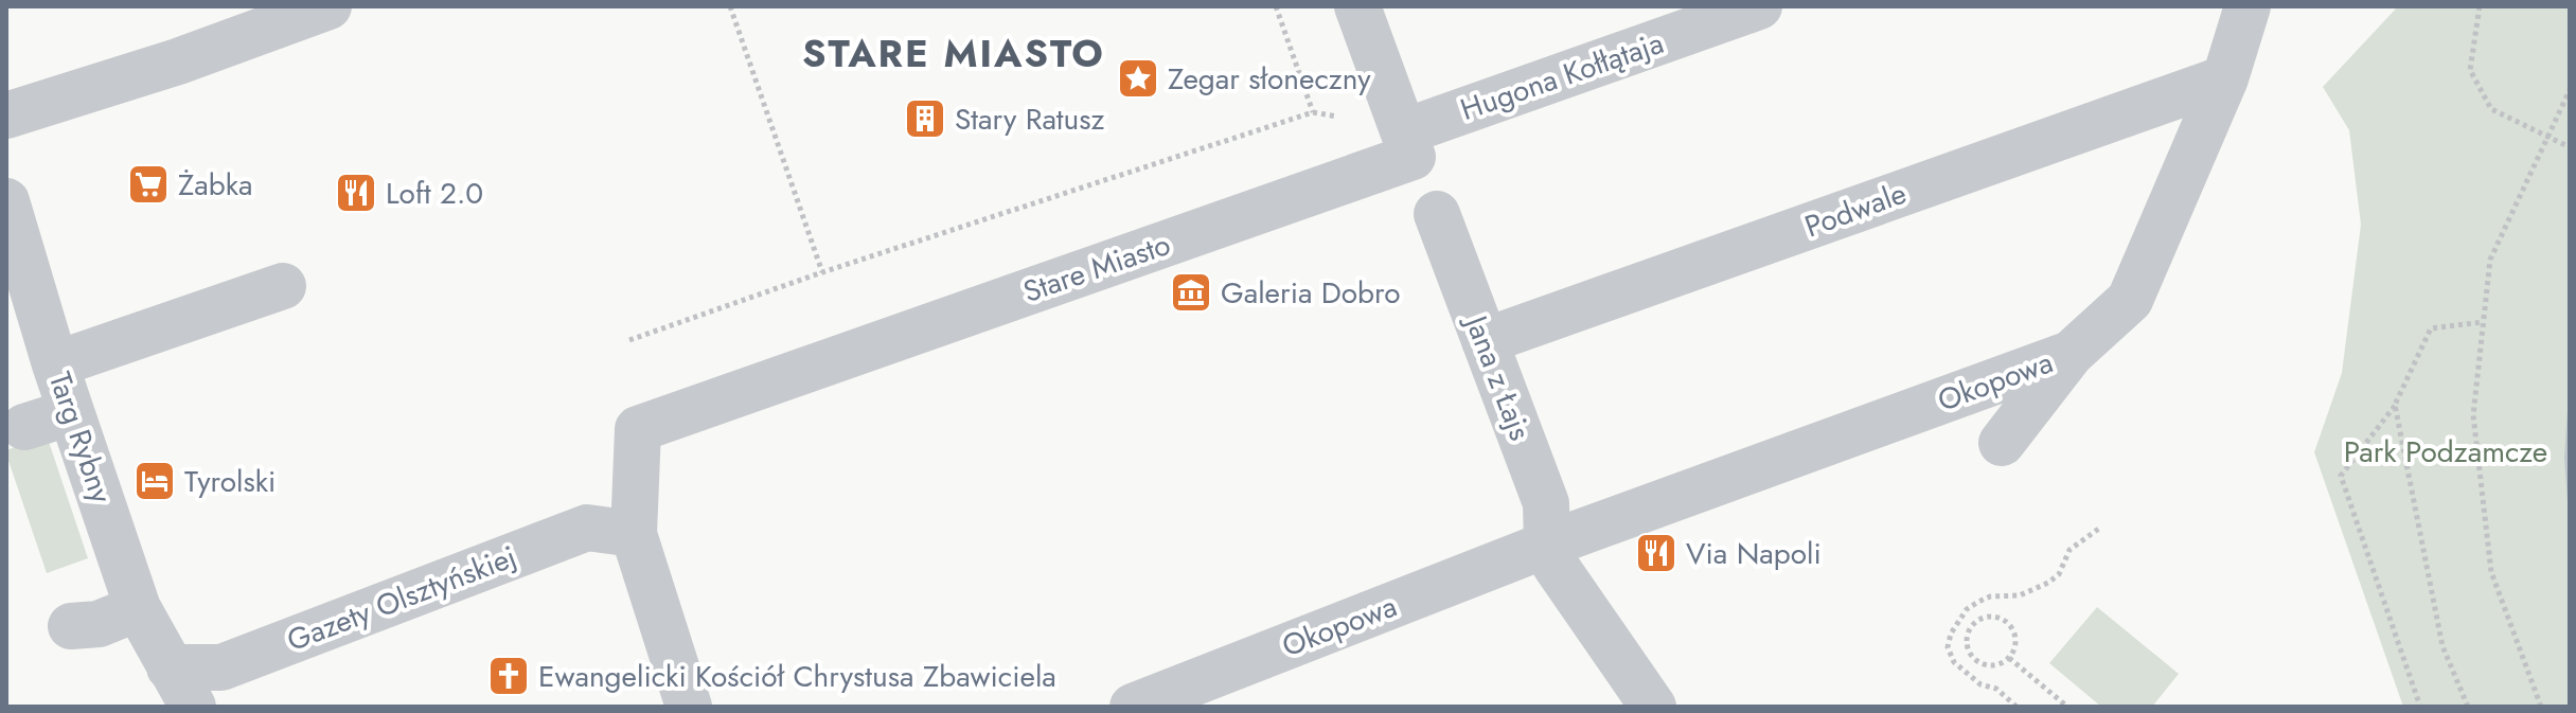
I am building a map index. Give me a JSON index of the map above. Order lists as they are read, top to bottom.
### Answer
{
  "streets": {
    "street": [
      "Hugona Kołłątaja",
      "Podwale",
      "Stare Miasto",
      "Jana z Łajs",
      "Okopowa",
      "Targ Rybny",
      "Gazety Olsztyńskiej"
    ]
  },
  "crossings": [
    ["Hugona Kołłątaja", "Stare Miasto"],
    ["Podwale", "Jana z Łajs"],
    ["Podwale", "Okopowa"],
    ["Stare Miasto", "Gazety Olsztyńskiej"],
    ["Jana z Łajs", "Okopowa"],
    ["Targ Rybny", "Gazety Olsztyńskiej"]
  ],
  "districts": ["STARE MIASTO"],
  "parks": ["Park Podzamcze"],
  "places": {
    "place": ["Zegar słoneczny"],
    "building": ["Stary Ratusz"],
    "supermarket": ["Żabka"],
    "restaurant": ["Loft 2.0", "Via Napoli"],
    "museum": ["Galeria Dobro"],
    "hotel": ["Tyrolski"],
    "church": ["Ewangelicki Kościół Chrystusa Zbawiciela"]
  }
}
